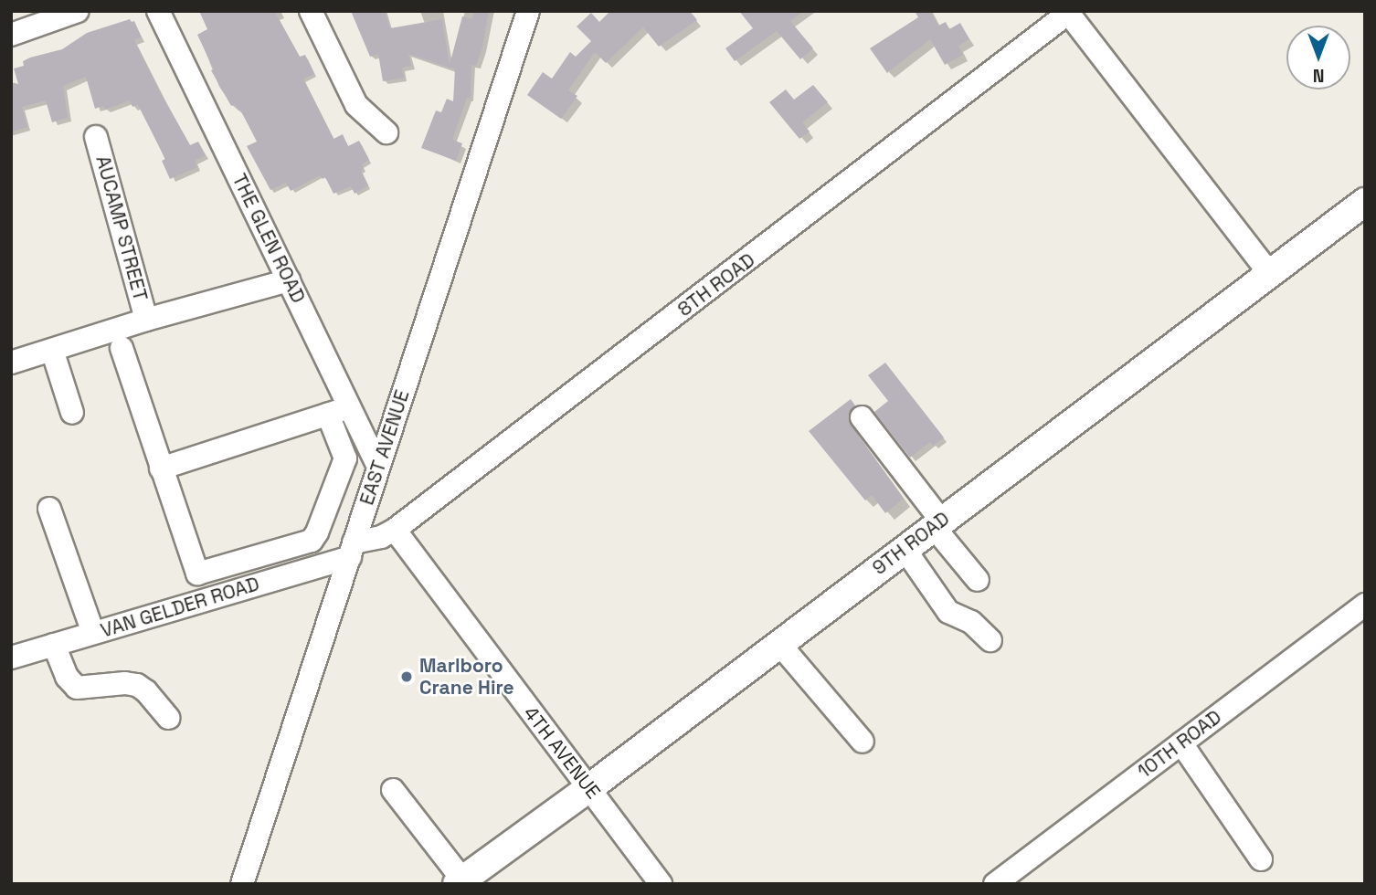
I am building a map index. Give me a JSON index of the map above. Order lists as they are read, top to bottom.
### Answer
{
  "streets": {
    "main road": ["9TH ROAD"],
    "street": [
      "AUCAMP STREET",
      "THE GLEN ROAD",
      "8TH ROAD",
      "EAST AVENUE",
      "VAN GELDER ROAD",
      "10TH ROAD",
      "4TH AVENUE"
    ]
  },
  "crossings": [
    ["AUCAMP STREET", "THE GLEN ROAD"],
    ["THE GLEN ROAD", "EAST AVENUE"],
    ["8TH ROAD", "EAST AVENUE"],
    ["8TH ROAD", "VAN GELDER ROAD"],
    ["8TH ROAD", "4TH AVENUE"],
    ["EAST AVENUE", "VAN GELDER ROAD"],
    ["9TH ROAD", "4TH AVENUE"]
  ],
  "places": ["Marlboro Crane Hire"],
  "north": "bottom"
}
